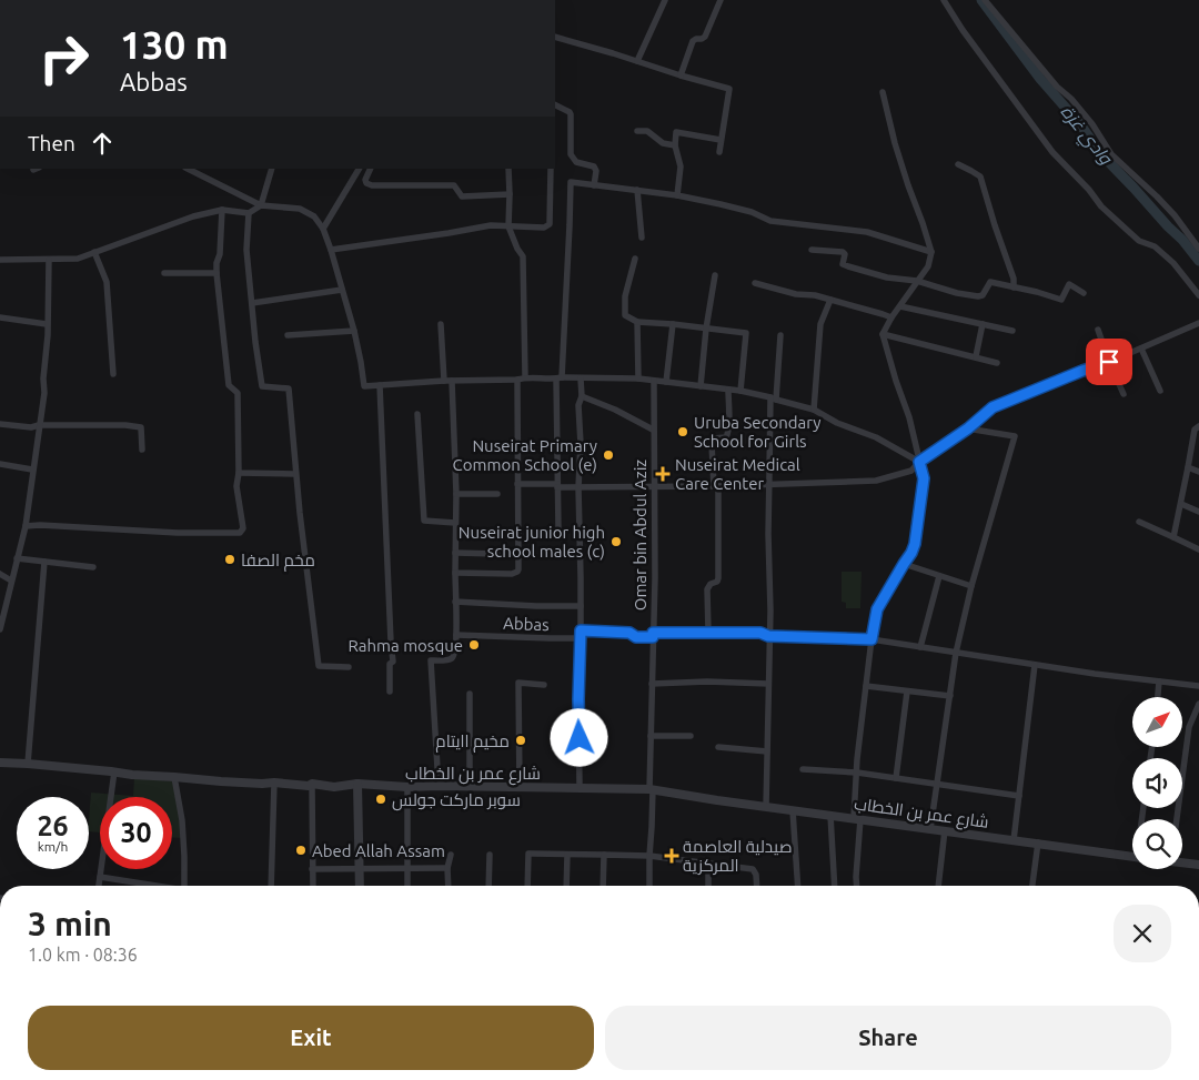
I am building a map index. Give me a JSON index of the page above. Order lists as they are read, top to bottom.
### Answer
{
  "streets": {
    "street": ["Omar bin Abdul Aziz", "Abbas", "شارع عمر بن الخطاب"]
  },
  "crossings": [
    ["Omar bin Abdul Aziz", "Abbas"],
    ["Omar bin Abdul Aziz", "شارع عمر بن الخطاب"]
  ],
  "water": ["وادي غزة"],
  "places": {
    "other": [
      "Uruba Secondary School for Girls",
      "Nuseirat Primary Common School (e)",
      "Nuseirat junior high school males (c)",
      "مخم الصفا",
      "Rahma mosque",
      "مخيم اايتام",
      "سوبر ماركت جولس",
      "Abed Allah Assam"
    ],
    "health": ["Nuseirat Medical Care Center", "صيدلية العاصمة المركزية"]
  },
  "north": "top right",
  "page": {
    "turn": ["130 m", "Abbas"],
    "then": "Then",
    "speed": "26 km/h",
    "limit": "30",
    "heading": ["3 min", "1.0 km · 08:36"],
    "buttons": ["Exit", "Share"]
  }
}
